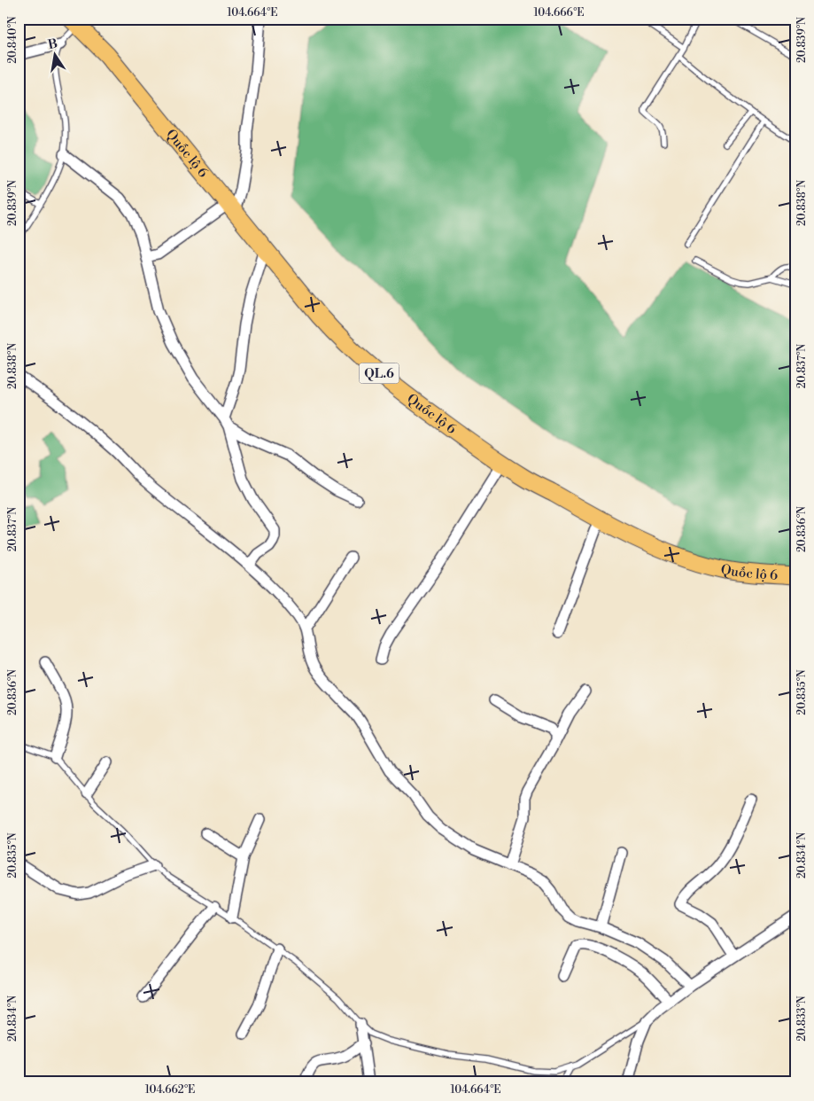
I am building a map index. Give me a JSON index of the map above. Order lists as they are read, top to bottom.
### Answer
{
  "streets": {
    "highway": ["Quốc lộ 6", "QL.6"]
  },
  "north": "top",
  "coordinates": [
    "104.664°E",
    "104.666°E",
    "20.840°N",
    "20.839°N",
    "20.838°N",
    "20.837°N",
    "20.836°N",
    "20.835°N",
    "20.834°N",
    "20.833°N",
    "104.662°E"
  ]
}
